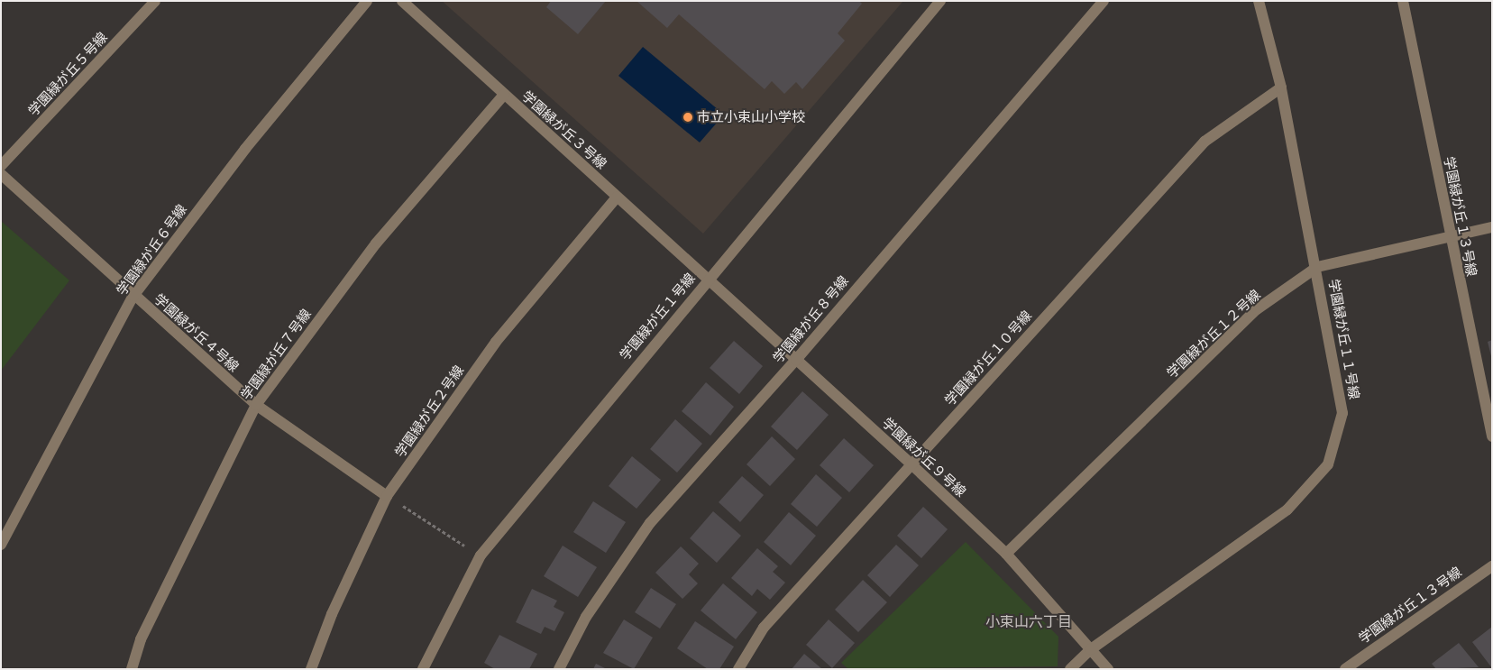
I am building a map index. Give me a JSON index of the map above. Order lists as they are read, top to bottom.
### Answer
{
  "streets": {
    "street": [
      "学園緑が丘５号線",
      "学園緑が丘３号線",
      "学園緑が丘１３号線",
      "学園緑が丘６号線",
      "学園緑が丘１号線",
      "学園緑が丘８号線",
      "学園緑が丘４号線",
      "学園緑が丘１２号線",
      "学園緑が丘１１号線",
      "学園緑が丘７号線",
      "学園緑が丘１０号線",
      "学園緑が丘２号線",
      "学園緑が丘９号線"
    ]
  },
  "crossings": [
    ["学園緑が丘３号線", "学園緑が丘１号線"],
    ["学園緑が丘３号線", "学園緑が丘７号線"],
    ["学園緑が丘３号線", "学園緑が丘２号線"],
    ["学園緑が丘３号線", "学園緑が丘９号線"],
    ["学園緑が丘１３号線", "学園緑が丘１２号線"],
    ["学園緑が丘６号線", "学園緑が丘４号線"],
    ["学園緑が丘１号線", "学園緑が丘９号線"],
    ["学園緑が丘８号線", "学園緑が丘９号線"],
    ["学園緑が丘４号線", "学園緑が丘７号線"],
    ["学園緑が丘４号線", "学園緑が丘２号線"],
    ["学園緑が丘１２号線", "学園緑が丘１１号線"],
    ["学園緑が丘１２号線", "学園緑が丘９号線"],
    ["学園緑が丘１１号線", "学園緑が丘１０号線"],
    ["学園緑が丘１１号線", "学園緑が丘９号線"],
    ["学園緑が丘１０号線", "学園緑が丘９号線"]
  ],
  "districts": ["小束山六丁目"],
  "places": ["市立小束山小学校"]
}
